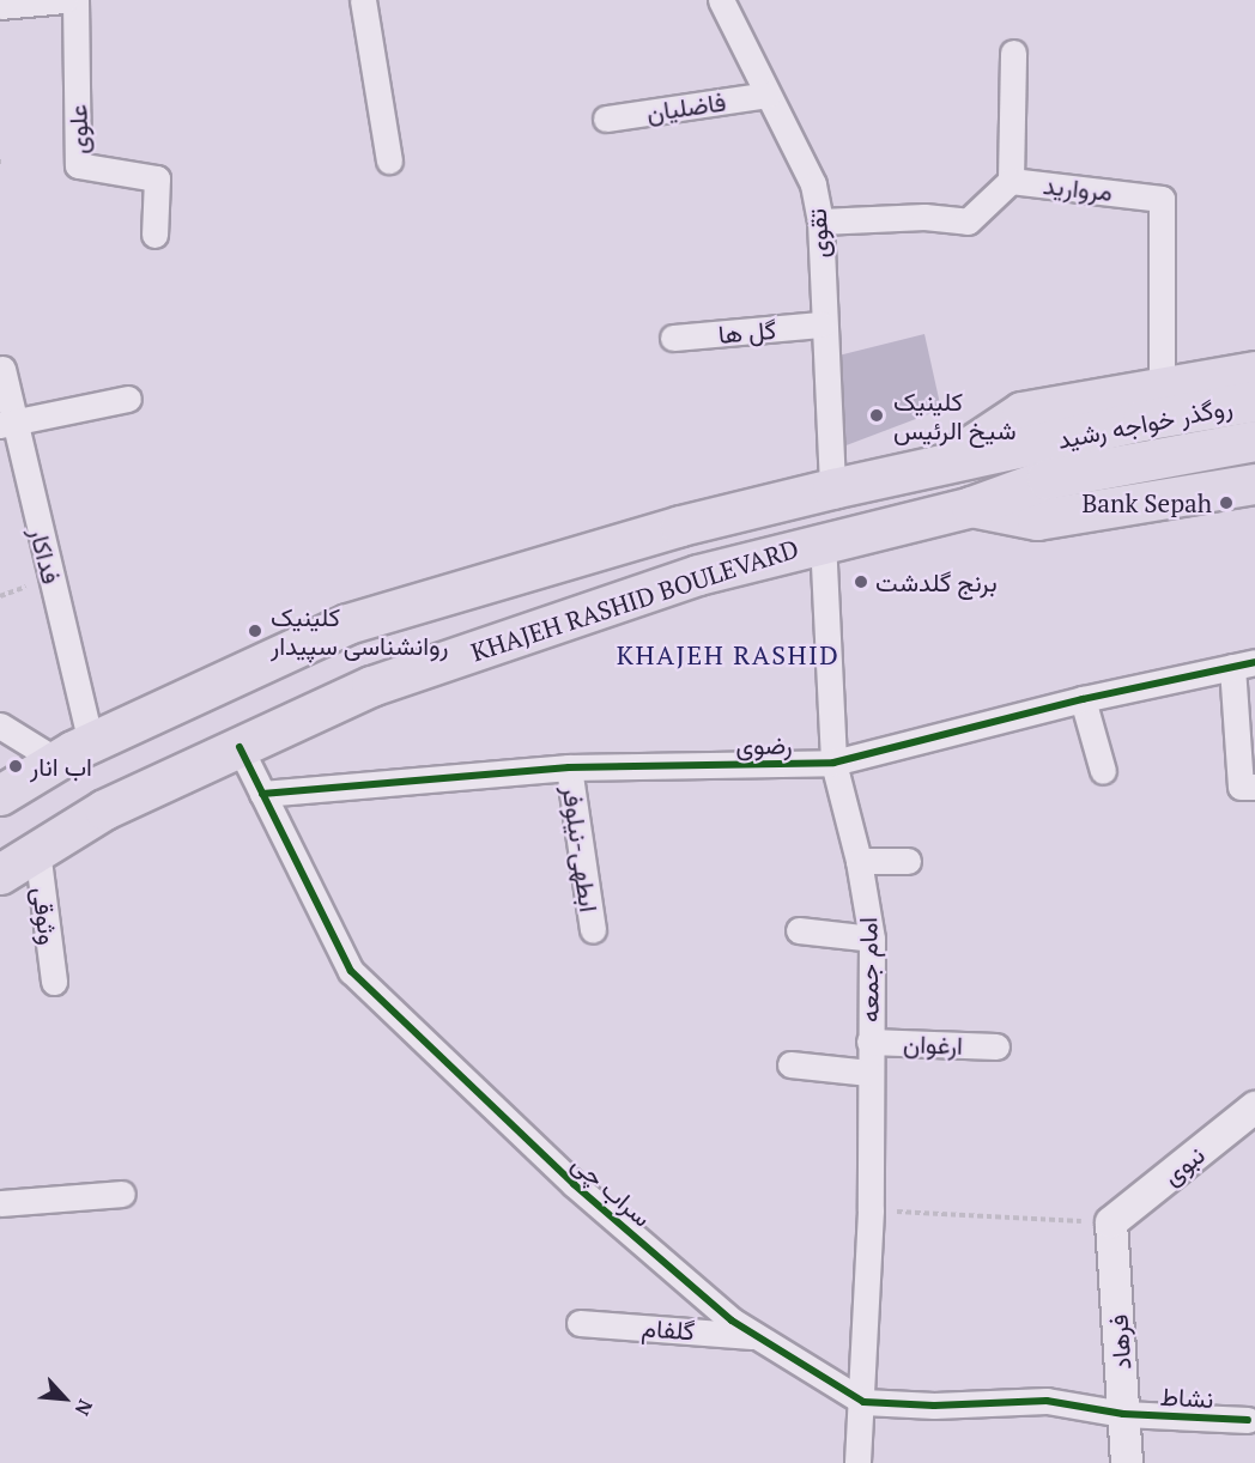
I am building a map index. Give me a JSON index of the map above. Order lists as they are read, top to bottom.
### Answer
{
  "streets": {
    "main road": ["روگذر خواجه رشید", "KHAJEH RASHID BOULEVARD"],
    "street": [
      "فاضلیان",
      "علوی",
      "مروارید",
      "تقوی",
      "گل ها",
      "فداکار",
      "رضوی",
      "ابطهی-نیلوفر",
      "وثوقی",
      "امام جمعه",
      "ارغوان",
      "نبوی",
      "سراب چی",
      "گلفام",
      "فرهاد",
      "نشاط"
    ]
  },
  "crossings": [
    ["فاضلیان", "تقوی"],
    ["مروارید", "تقوی"],
    ["تقوی", "گل ها"],
    ["تقوی", "KHAJEH RASHID BOULEVARD"],
    ["روگذر خواجه رشید", "KHAJEH RASHID BOULEVARD"],
    ["فداکار", "KHAJEH RASHID BOULEVARD"],
    ["KHAJEH RASHID BOULEVARD", "وثوقی"],
    ["KHAJEH RASHID BOULEVARD", "امام جمعه"],
    ["KHAJEH RASHID BOULEVARD", "سراب چی"],
    ["رضوی", "ابطهی-نیلوفر"],
    ["رضوی", "امام جمعه"],
    ["رضوی", "سراب چی"],
    ["امام جمعه", "ارغوان"],
    ["امام جمعه", "سراب چی"],
    ["نبوی", "فرهاد"],
    ["سراب چی", "گلفام"],
    ["سراب چی", "فرهاد"],
    ["سراب چی", "نشاط"],
    ["فرهاد", "نشاط"]
  ],
  "districts": ["KHAJEH RASHID"],
  "places": [
    "کلینیک شیخ الرئیس",
    "Bank Sepah",
    "برنج گلدشت",
    "کلینیک روانشناسی سپیدار",
    "اب انار"
  ],
  "north": "bottom right"
}
